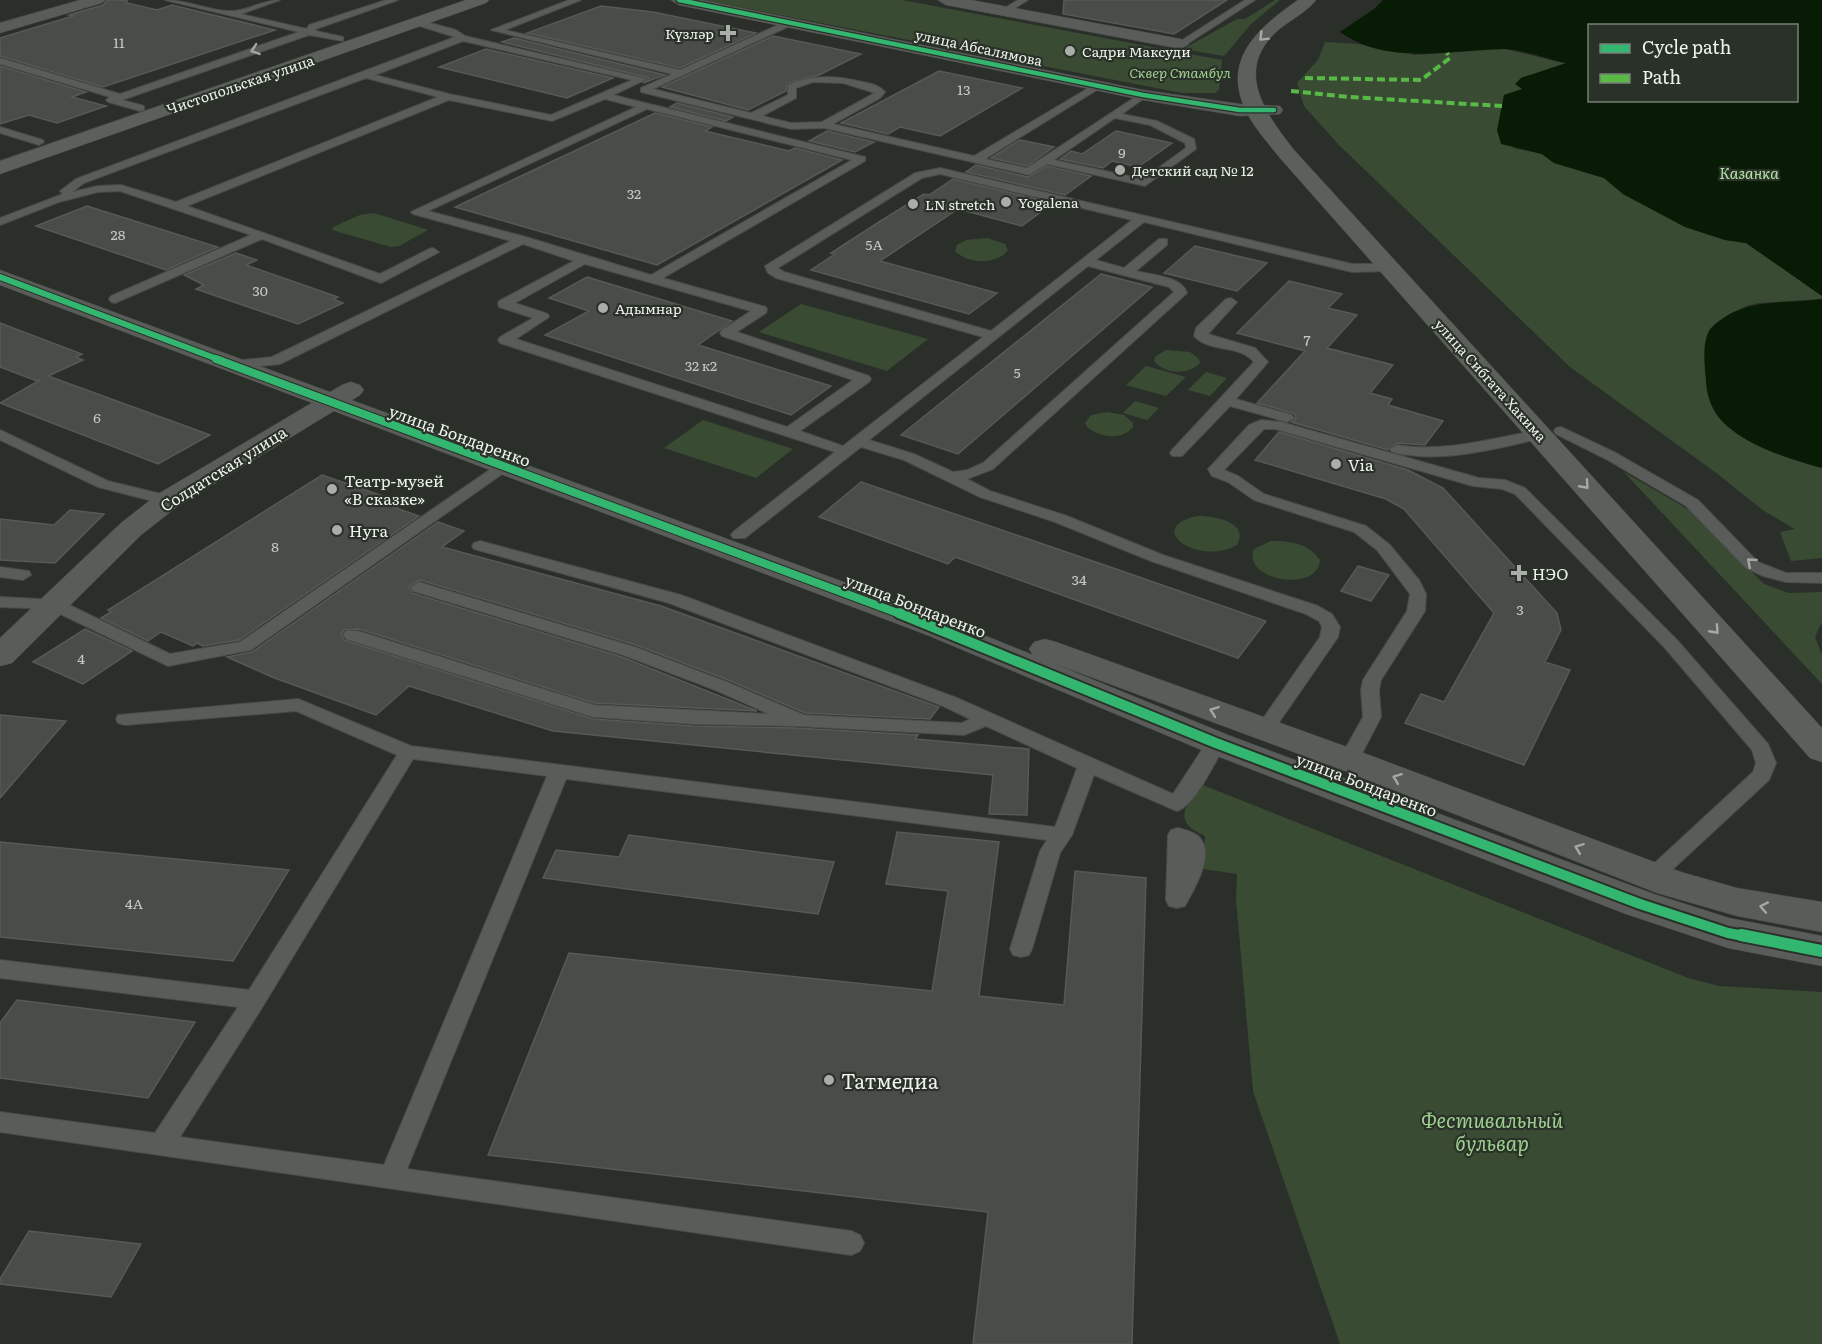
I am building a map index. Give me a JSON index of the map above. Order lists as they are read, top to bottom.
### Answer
{
  "streets": {
    "main road": ["Чистопольская улица", "улица Сибгата Хакима"],
    "street": ["улица Абсалямова", "улица Бондаренко", "Солдатская улица"]
  },
  "crossings": [
    ["улица Абсалямова", "улица Сибгата Хакима"],
    ["улица Бондаренко", "Солдатская улица"]
  ],
  "water": ["Казанка"],
  "parks": ["Сквер Стамбул", "Фестивальный бульвар"],
  "places": {
    "health": ["Күзләр", "НЭО"],
    "other": [
      "Садри Максуди",
      "Детский сад № 12",
      "Yogalena",
      "LN stretch",
      "Адымнар",
      "Via",
      "Театр-музей «В сказке»",
      "Нуга",
      "Татмедиа"
    ]
  },
  "house_numbers": [
    "11",
    "13",
    "9",
    "32",
    "28",
    "5А",
    "30",
    "7",
    "32 к2",
    "5",
    "6",
    "8",
    "34",
    "3",
    "4",
    "4А"
  ],
  "legend": ["Cycle path", "Path"]
}
